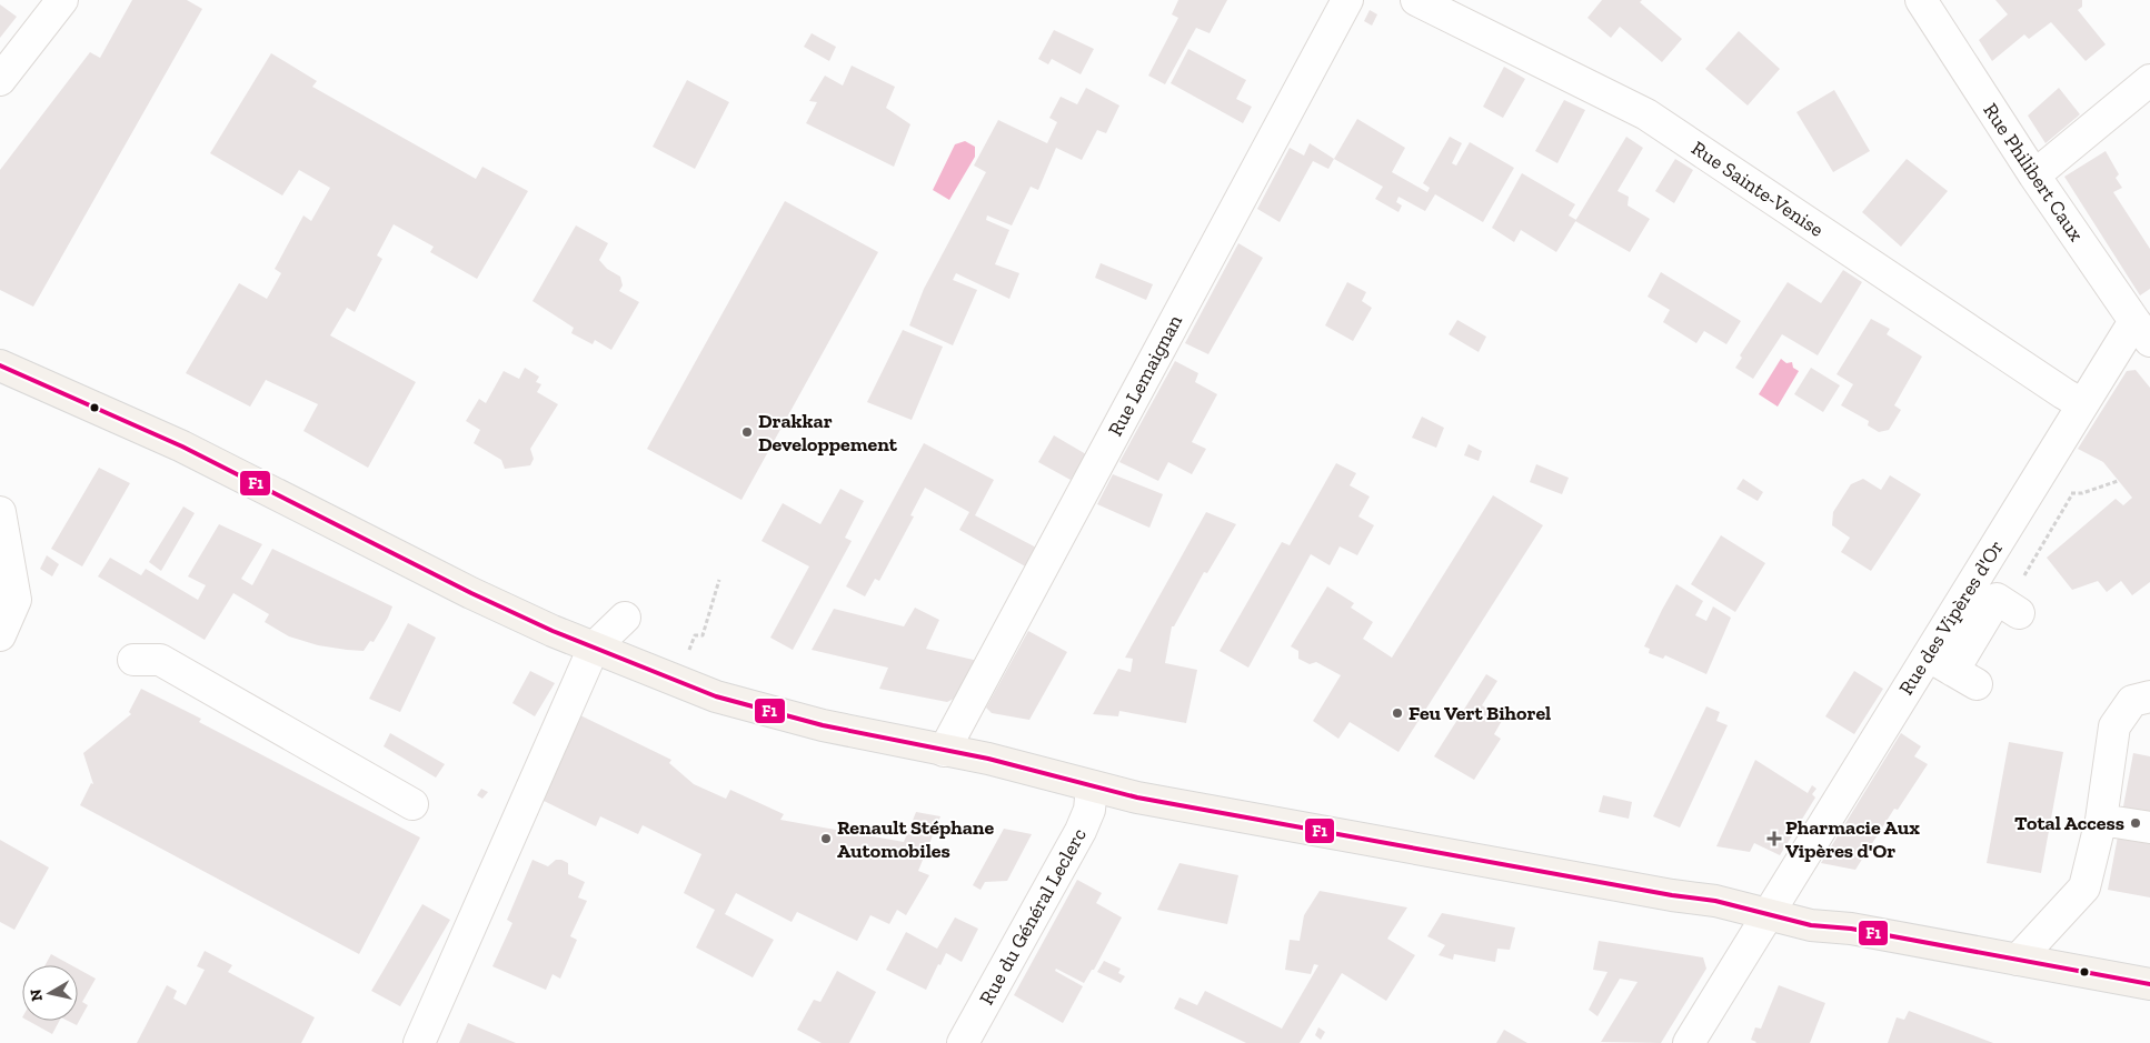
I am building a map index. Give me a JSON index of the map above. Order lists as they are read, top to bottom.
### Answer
{
  "streets": {
    "street": [
      "Rue Philibert Caux",
      "Rue Sainte-Venise",
      "Rue Lemaignan",
      "Rue des Vipères d'Or",
      "Rue du Général Leclerc"
    ]
  },
  "crossings": [
    ["Rue Philibert Caux", "Rue des Vipères d'Or"],
    ["Rue Sainte-Venise", "Rue des Vipères d'Or"]
  ],
  "places": {
    "other": [
      "Drakkar Developpement",
      "Feu Vert Bihorel",
      "Total Access",
      "Renault Stéphane Automobiles"
    ],
    "health": ["Pharmacie Aux Vipères d'Or"]
  },
  "lines": ["transit line F1"],
  "north": "left"
}
